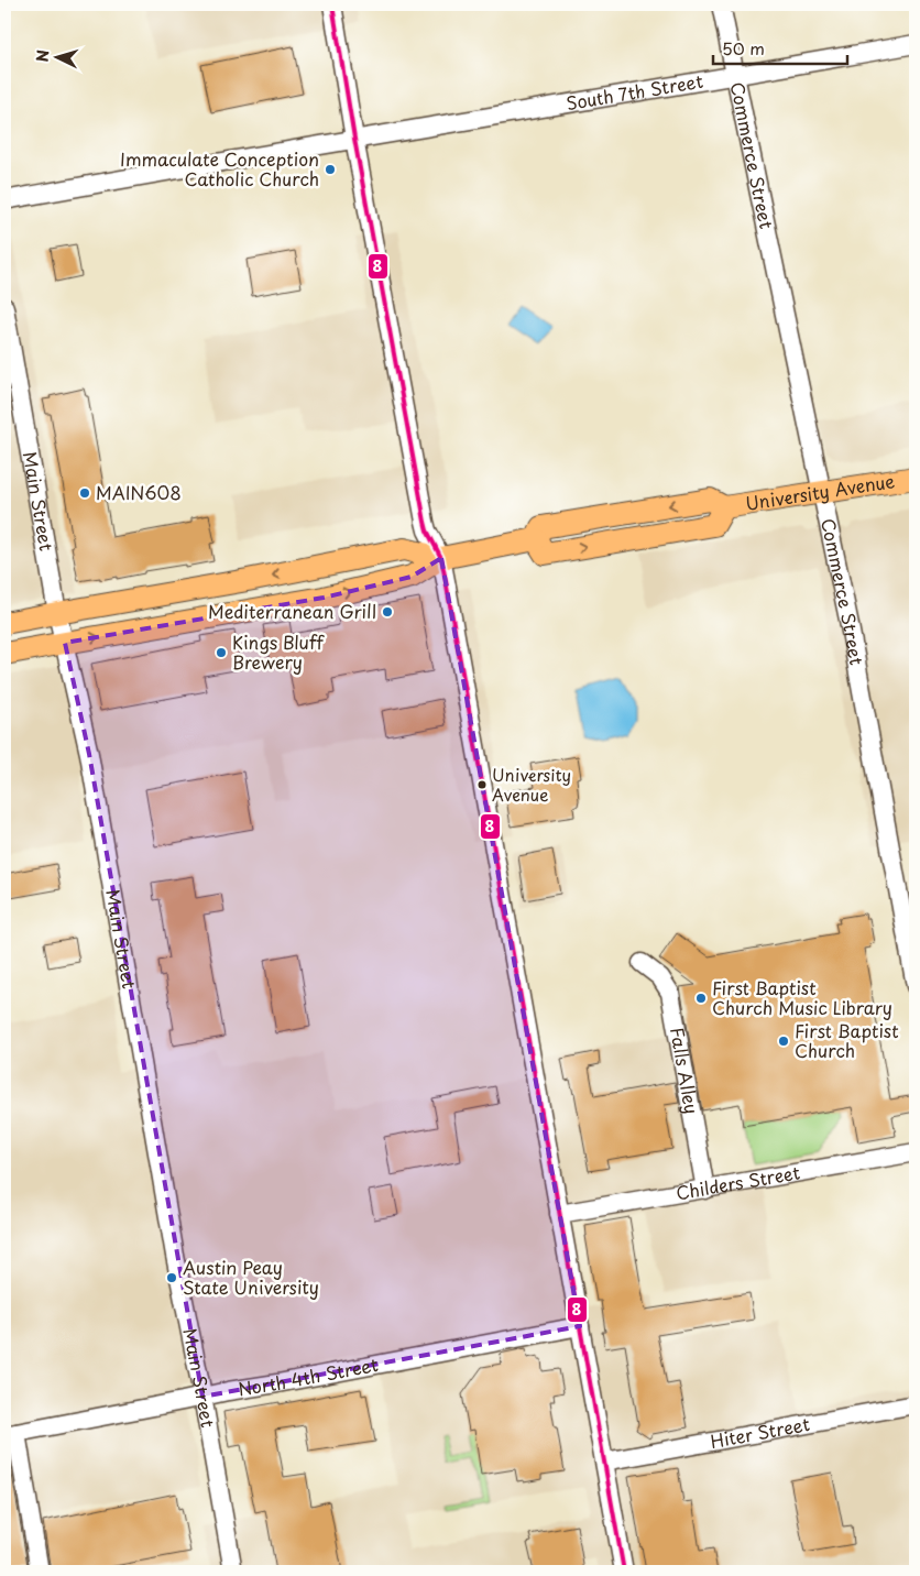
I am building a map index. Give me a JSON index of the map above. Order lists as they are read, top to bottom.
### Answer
{
  "streets": {
    "main road": ["University Avenue"],
    "street": [
      "South 7th Street",
      "Commerce Street",
      "Main Street",
      "Falls Alley",
      "Childers Street",
      "North 4th Street",
      "Hiter Street"
    ]
  },
  "crossings": [
    ["South 7th Street", "Commerce Street"],
    ["Commerce Street", "University Avenue"],
    ["University Avenue", "Main Street"],
    ["Main Street", "North 4th Street"],
    ["Falls Alley", "Childers Street"]
  ],
  "places": [
    "Immaculate Conception Catholic Church",
    "MAIN608",
    "Mediterranean Grill",
    "Kings Bluff Brewery",
    "University Avenue",
    "First Baptist Church Music Library",
    "First Baptist Church",
    "Austin Peay State University"
  ],
  "lines": ["transit line 8"],
  "scale_bar": "50 m",
  "north": "left"
}
